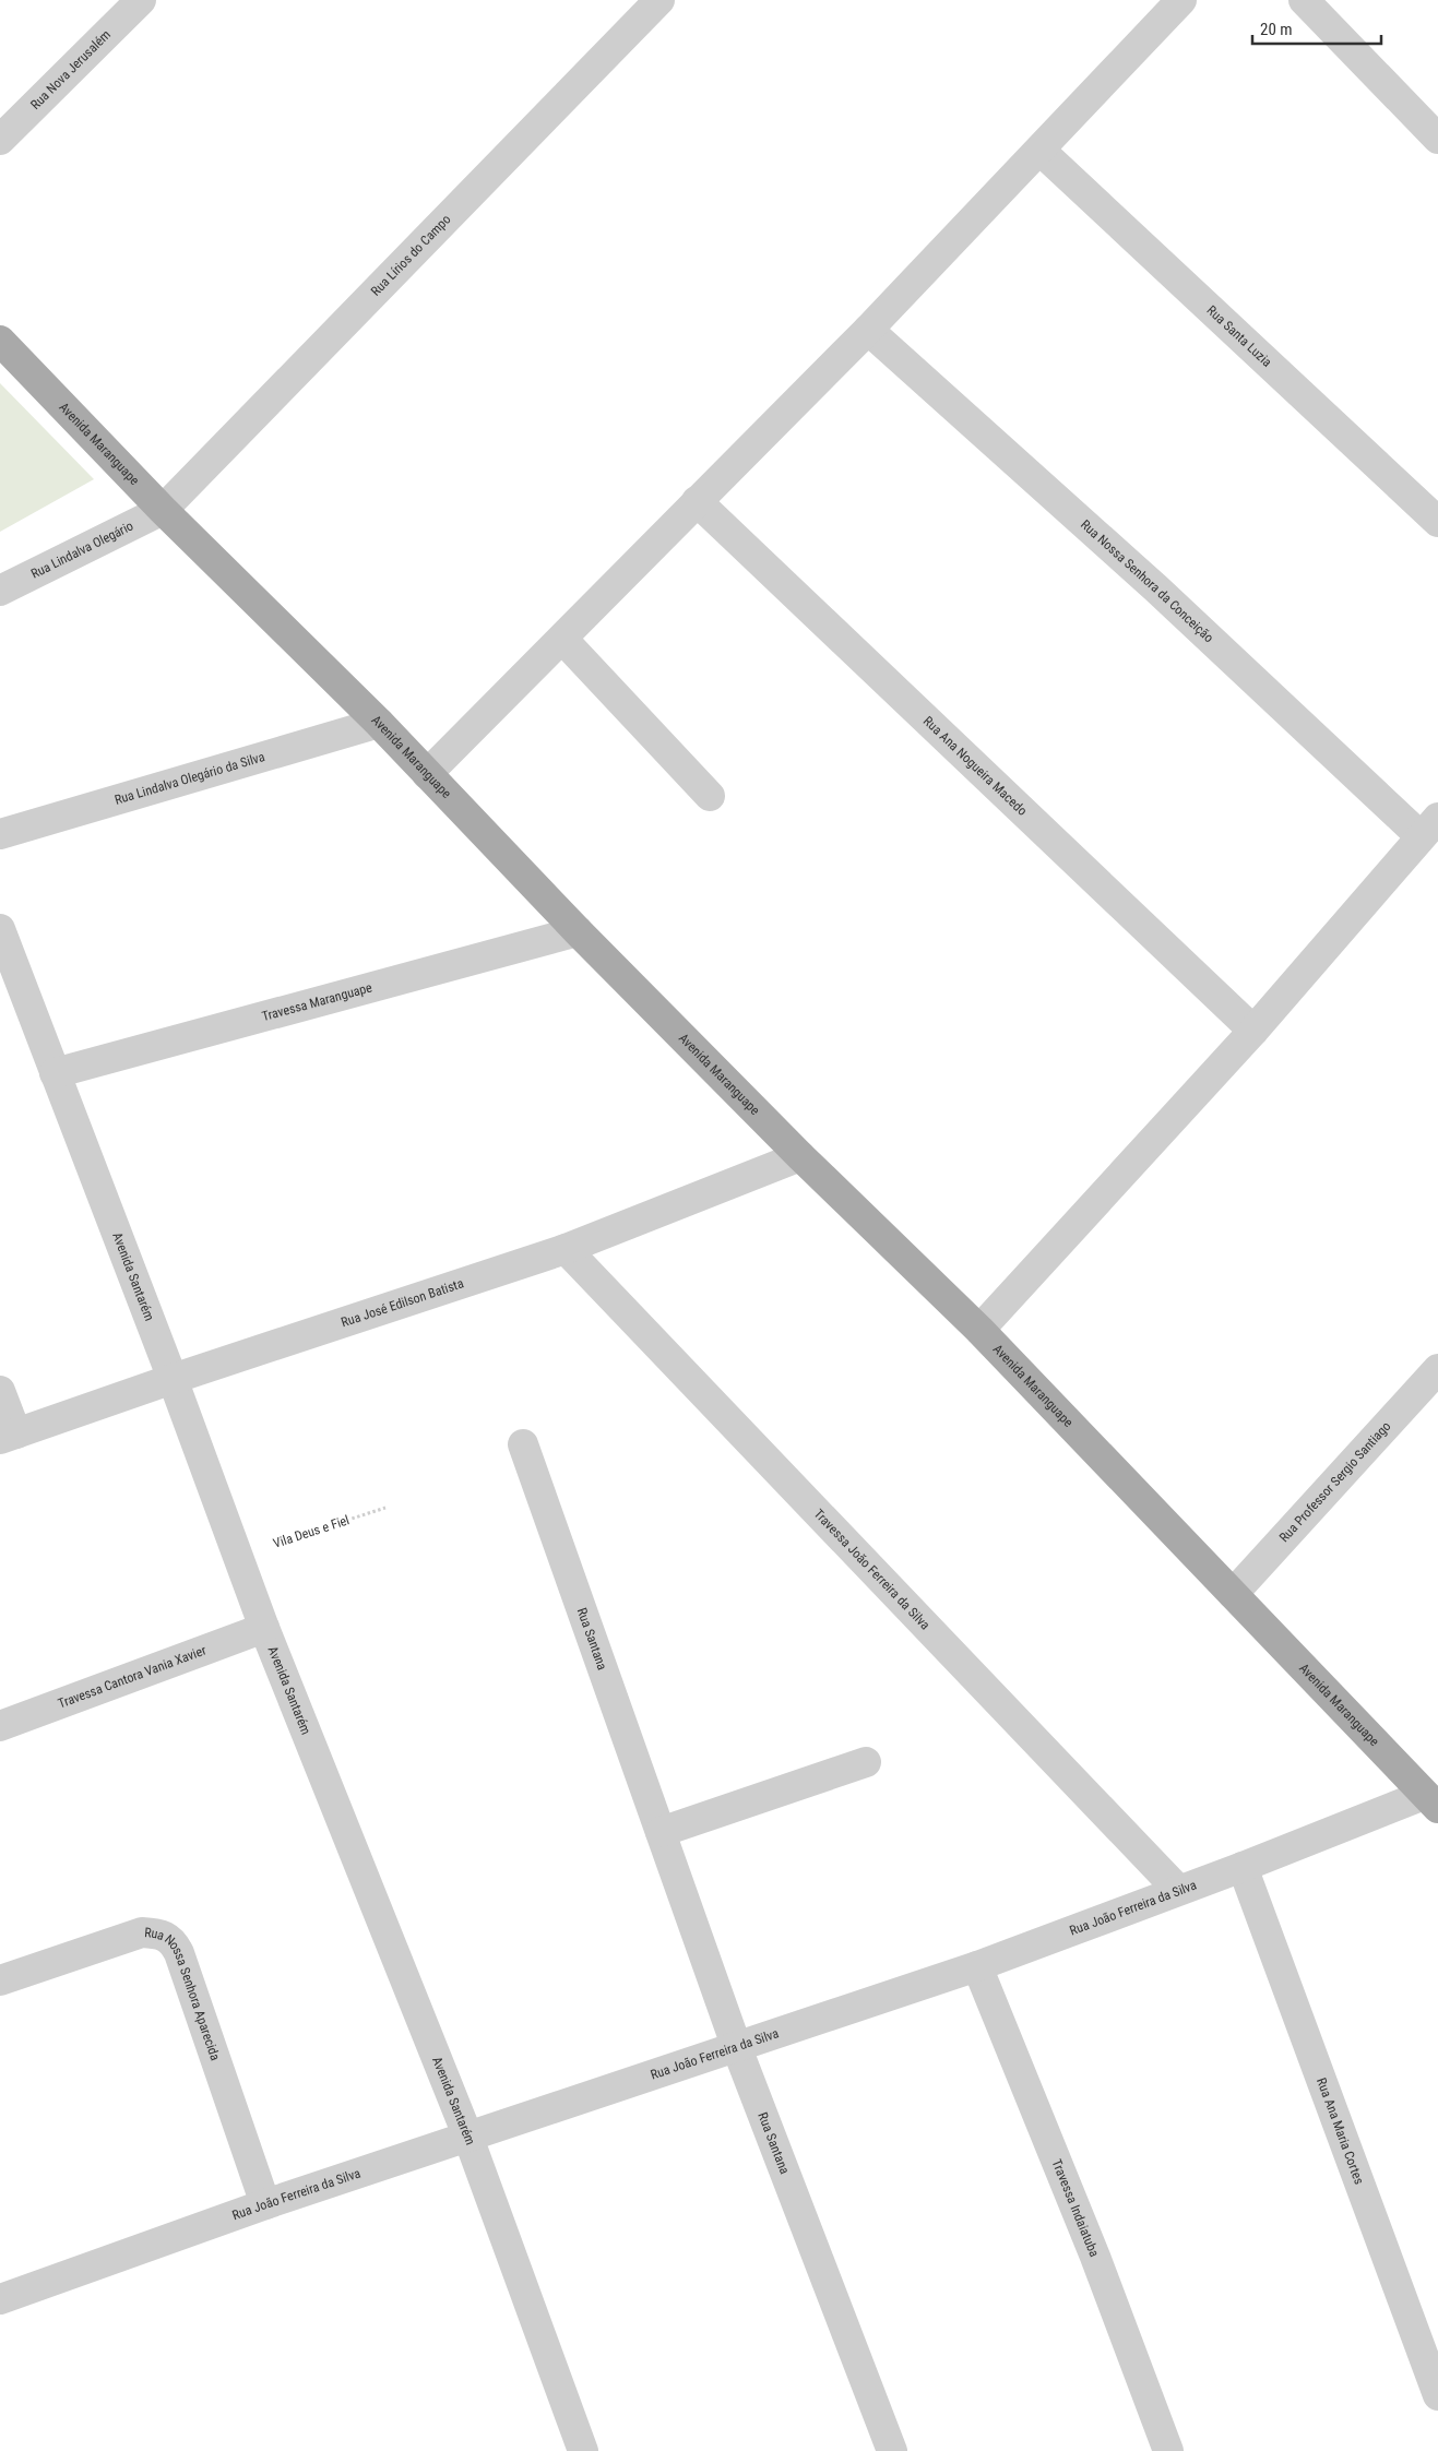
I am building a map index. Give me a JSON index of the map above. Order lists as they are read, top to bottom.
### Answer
{
  "streets": {
    "main road": ["Avenida Maranguape"],
    "street": [
      "Rua Nova Jerusalém",
      "Rua Lírios do Campo",
      "Rua Santa Luzia",
      "Rua Lindalva Olegário",
      "Rua Nossa Senhora da Conceição",
      "Rua Ana Nogueira Macedo",
      "Rua Lindalva Olegário da Silva",
      "Travessa Maranguape",
      "Avenida Santarém",
      "Rua José Edilson Batista",
      "Rua Professor Sergio Santiago",
      "Travessa João Ferreira da Silva",
      "Rua Santana",
      "Travessa Cantora Vania Xavier",
      "Rua João Ferreira da Silva",
      "Rua Nossa Senhora Aparecida",
      "Rua Ana Maria Cortes",
      "Travessa Indaiatuba"
    ],
    "path": ["Vila Deus e Fiel"]
  },
  "crossings": [
    ["Rua Lírios do Campo", "Avenida Maranguape"],
    ["Rua Lírios do Campo", "Rua Lindalva Olegário"],
    ["Avenida Maranguape", "Rua Lindalva Olegário"],
    ["Avenida Maranguape", "Rua Lindalva Olegário da Silva"],
    ["Avenida Maranguape", "Travessa Maranguape"],
    ["Avenida Maranguape", "Rua José Edilson Batista"],
    ["Avenida Maranguape", "Rua Professor Sergio Santiago"],
    ["Avenida Maranguape", "Rua João Ferreira da Silva"],
    ["Travessa Maranguape", "Avenida Santarém"],
    ["Avenida Santarém", "Rua José Edilson Batista"],
    ["Avenida Santarém", "Vila Deus e Fiel"],
    ["Avenida Santarém", "Travessa Cantora Vania Xavier"],
    ["Avenida Santarém", "Rua João Ferreira da Silva"],
    ["Rua José Edilson Batista", "Travessa João Ferreira da Silva"],
    ["Travessa João Ferreira da Silva", "Rua João Ferreira da Silva"],
    ["Rua Santana", "Rua João Ferreira da Silva"],
    ["Rua João Ferreira da Silva", "Rua Nossa Senhora Aparecida"],
    ["Rua João Ferreira da Silva", "Rua Ana Maria Cortes"],
    ["Rua João Ferreira da Silva", "Travessa Indaiatuba"]
  ],
  "scale_bar": "20 m"
}
